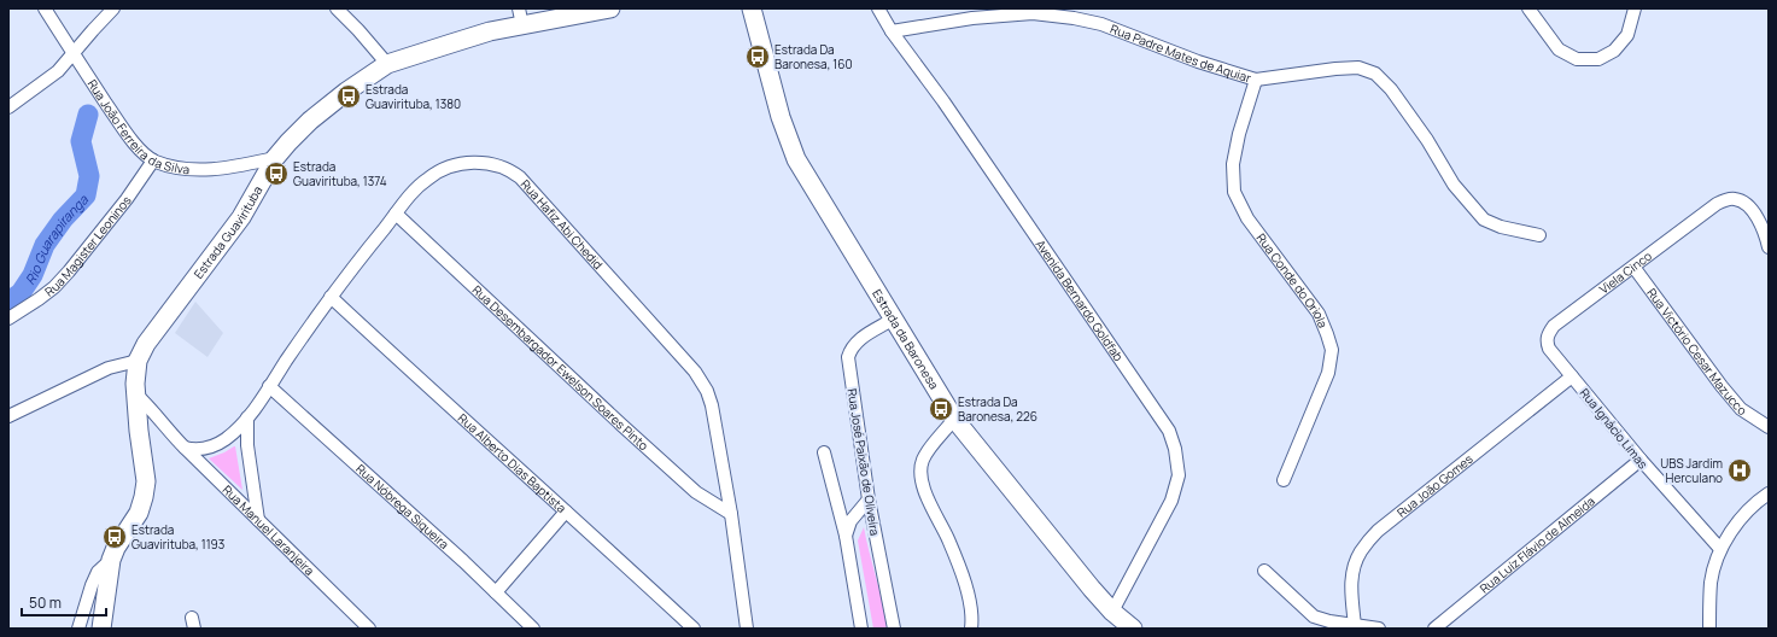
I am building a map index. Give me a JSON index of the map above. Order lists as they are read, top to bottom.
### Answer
{
  "streets": {
    "street": [
      "Rua Padre Mates de Aquiar",
      "Rua João Ferreira da Silva",
      "Rua Hafiz Abi Chedid",
      "Estrada Guavirituba",
      "Rua Magister Leoninos",
      "Viela Cinco",
      "Rua Conde do Oriola",
      "Avenida Bernardo Goldfab",
      "Estrada da Baronesa",
      "Rua Victório Cesar Mazucco",
      "Rua Desembargador Ewelson Soares Pinto",
      "Rua Ignácio Limas",
      "Rua José Paixão de Oliveira",
      "Rua Alberto Dias Baptista",
      "Rua João Gomes",
      "Rua Nóbrega Siqueira",
      "Rua Manuel Laranjeira",
      "Rua Luíz Flávio de Almeida"
    ]
  },
  "crossings": [
    ["Rua Padre Mates de Aquiar", "Rua Conde do Oriola"],
    ["Rua Padre Mates de Aquiar", "Avenida Bernardo Goldfab"],
    ["Rua João Ferreira da Silva", "Estrada Guavirituba"],
    ["Rua João Ferreira da Silva", "Rua Magister Leoninos"],
    ["Rua Hafiz Abi Chedid", "Rua Desembargador Ewelson Soares Pinto"],
    ["Rua Hafiz Abi Chedid", "Rua Alberto Dias Baptista"],
    ["Rua Hafiz Abi Chedid", "Rua Nóbrega Siqueira"],
    ["Rua Hafiz Abi Chedid", "Rua Manuel Laranjeira"],
    ["Estrada Guavirituba", "Rua Manuel Laranjeira"],
    ["Viela Cinco", "Rua Victório Cesar Mazucco"],
    ["Viela Cinco", "Rua Ignácio Limas"],
    ["Avenida Bernardo Goldfab", "Estrada da Baronesa"],
    ["Estrada da Baronesa", "Rua José Paixão de Oliveira"],
    ["Rua Ignácio Limas", "Rua João Gomes"],
    ["Rua Ignácio Limas", "Rua Luíz Flávio de Almeida"]
  ],
  "water": ["Rio Guarapiranga"],
  "places": {
    "bus stop": [
      "Estrada Da Baronesa, 160",
      "Estrada Guavirituba, 1380",
      "Estrada Guavirituba, 1374",
      "Estrada Da Baronesa, 226",
      "Estrada Guavirituba, 1193"
    ],
    "hospital": ["UBS Jardim Herculano"]
  },
  "scale_bar": "50 m"
}
